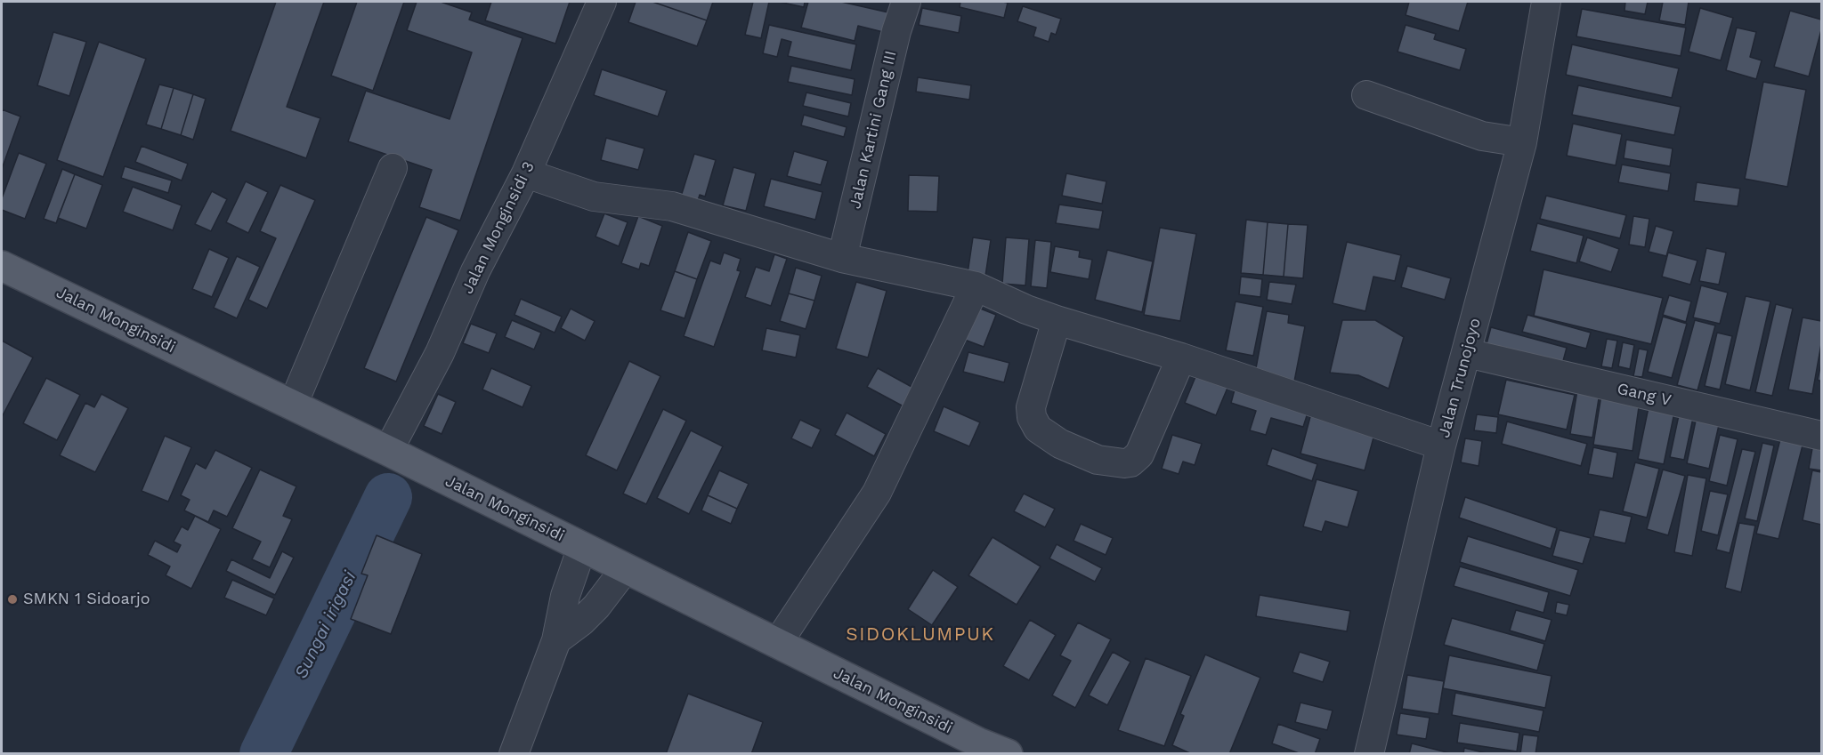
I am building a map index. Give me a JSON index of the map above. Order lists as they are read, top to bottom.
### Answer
{
  "streets": {
    "main road": ["Jalan Monginsidi"],
    "street": [
      "Jalan Kartini Gang III",
      "Jalan Monginsidi 3",
      "Jalan Trunojoyo",
      "Gang V"
    ]
  },
  "crossings": [
    ["Jalan Monginsidi 3", "Jalan Monginsidi"],
    ["Jalan Trunojoyo", "Gang V"]
  ],
  "districts": ["SIDOKLUMPUK"],
  "water": ["Sungai irigasi"],
  "places": ["SMKN 1 Sidoarjo"]
}
